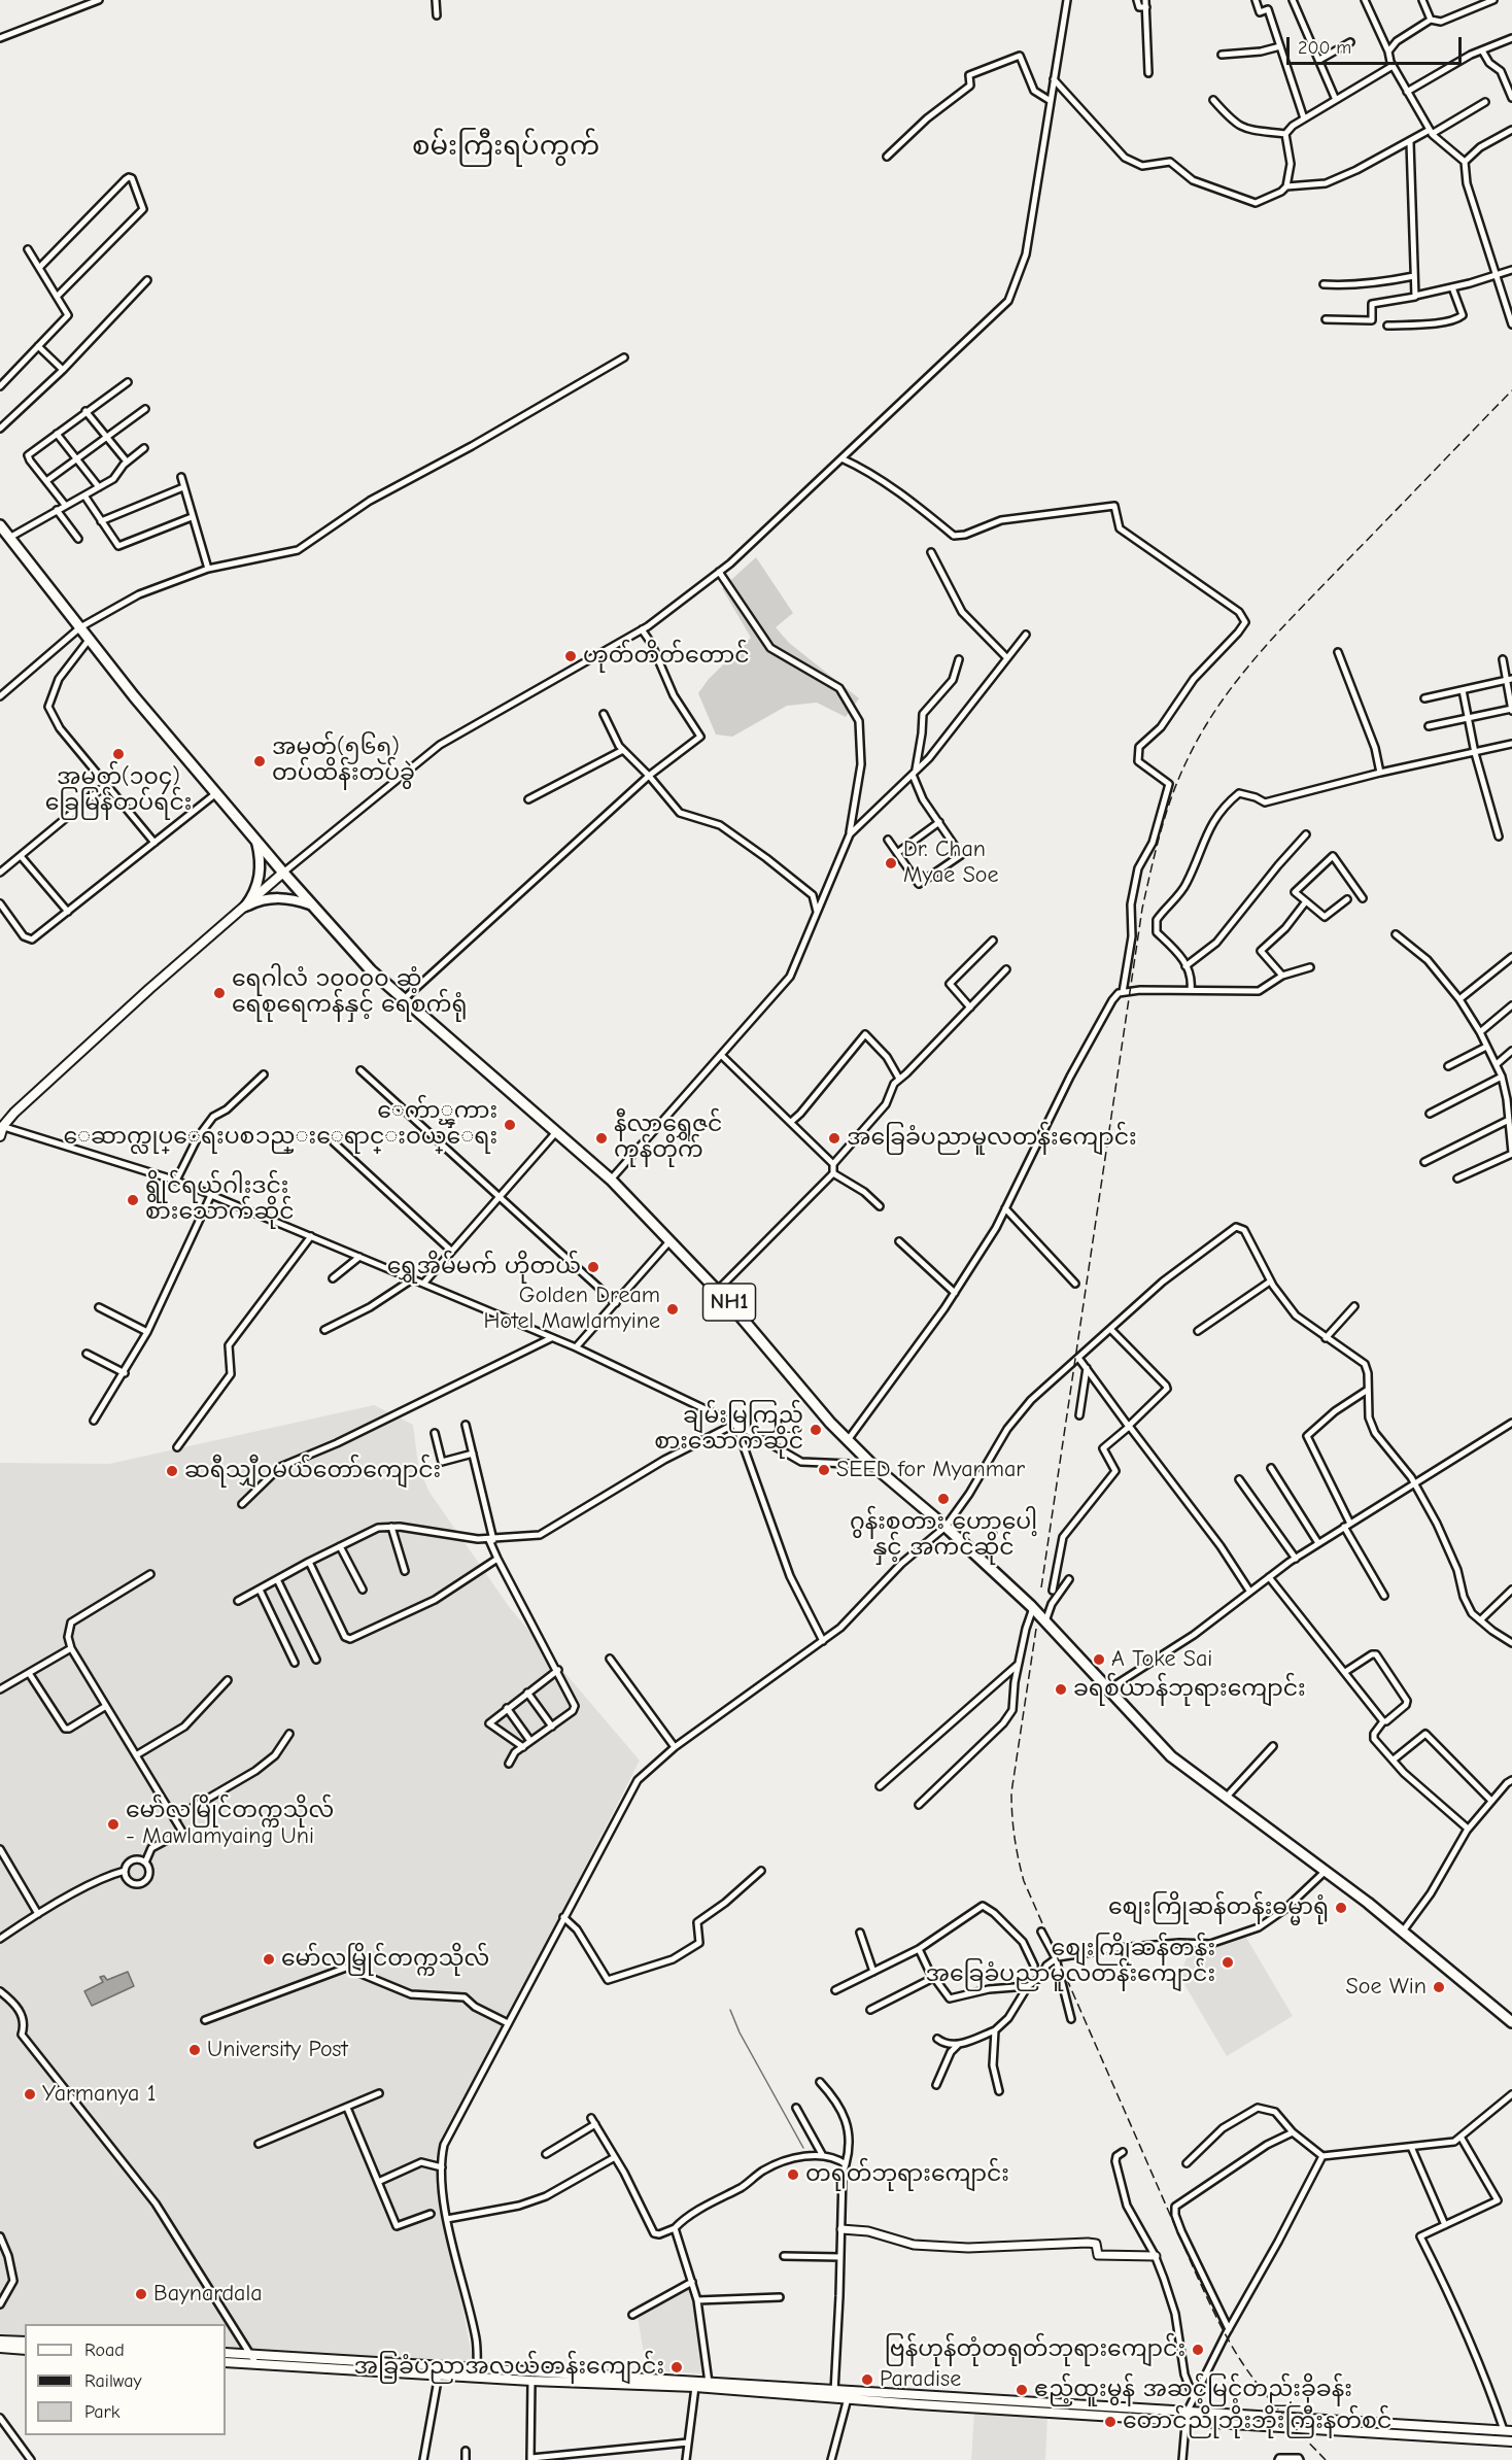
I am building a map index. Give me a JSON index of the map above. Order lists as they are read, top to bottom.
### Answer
{
  "streets": {
    "highway": ["NH1"]
  },
  "districts": ["စမ်းကြီးရပ်ကွက်"],
  "places": [
    "ဟုတ်တိတ်တောင်",
    "အမှတ်(၁၀၄) ခြေမြန်တပ်ရင်း",
    "အမှတ်(၅၆၅) တပ်ထိန်းတပ်ခွဲ",
    "Dr. Chan Myae Soe",
    "ရေဂါလံ ၁၀၀၀၀ ဆံ့ ရေစုရေကန်နှင့် ရေစက်ရုံ",
    "ေက်ာ္ၾကား ေဆာက္လုပ္ေရးပစၥည္းေရာင္းဝယ္ေရး",
    "နီလာရွှေဇင် ကုန်တိုက်",
    "အခြေခံပညာမူလတန်းကျောင်း",
    "ရွိုင်ရယ်ဂါးဒင်း စားသောက်ဆိုင်",
    "ရွှေအိမ်မက် ဟိုတယ်",
    "Golden Dream Hotel Mawlamyine",
    "ချမ်းမြကြည် စားသောက်ဆိုင်",
    "SEED for Myanmar",
    "ဆရီသျှီဝမယ်တော်ကျောင်း",
    "ဂွန်းစတား ဟော့ပေါ့ နှင့် အကင်ဆိုင်",
    "A Toke Sai",
    "ခရစ်ယာန်ဘုရားကျောင်း",
    "မော်လမြိုင်တက္ကသိုလ် - Mawlamyaing Uni",
    "စျေးကြိုဆန်တန်းဓမ္မာရုံ",
    "မော်လမြိုင်တက္ကသိုလ်",
    "စျေးကြိုဆန်တန်း အခြေခံပညာမူလတန်းကျောင်း",
    "Soe Win",
    "University Post",
    "Yarmanya 1",
    "တရုတ်ဘုရားကျောင်း",
    "Baynardala",
    "ဗြန်ဟုန်တုံတရုတ်ဘုရားကျောင်း",
    "အခြခံပညာအလယ်တန်းကျောင်း",
    "Paradise",
    "ဧည့်ထူးမွန် အဆင့်မြင့်တည်းခိုခန်း",
    "တောင်ညိုဘိုးဘိုးကြီးနတ်စင်"
  ],
  "legend": ["Road", "Railway", "Park"],
  "scale_bar": "200 m"
}
